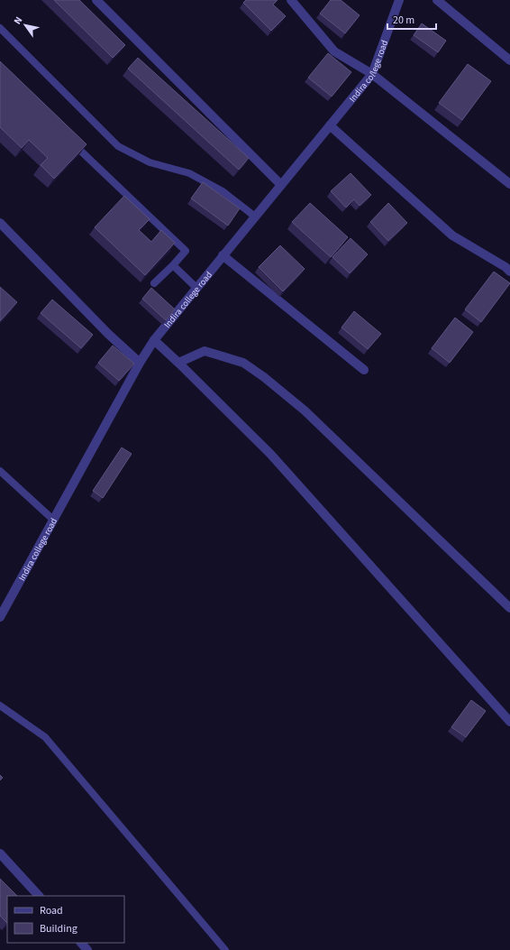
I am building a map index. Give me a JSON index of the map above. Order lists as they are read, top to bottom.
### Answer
{
  "streets": {
    "street": ["Indira college road"]
  },
  "legend": ["Road", "Building"],
  "scale_bar": "20 m",
  "north": "top left"
}
